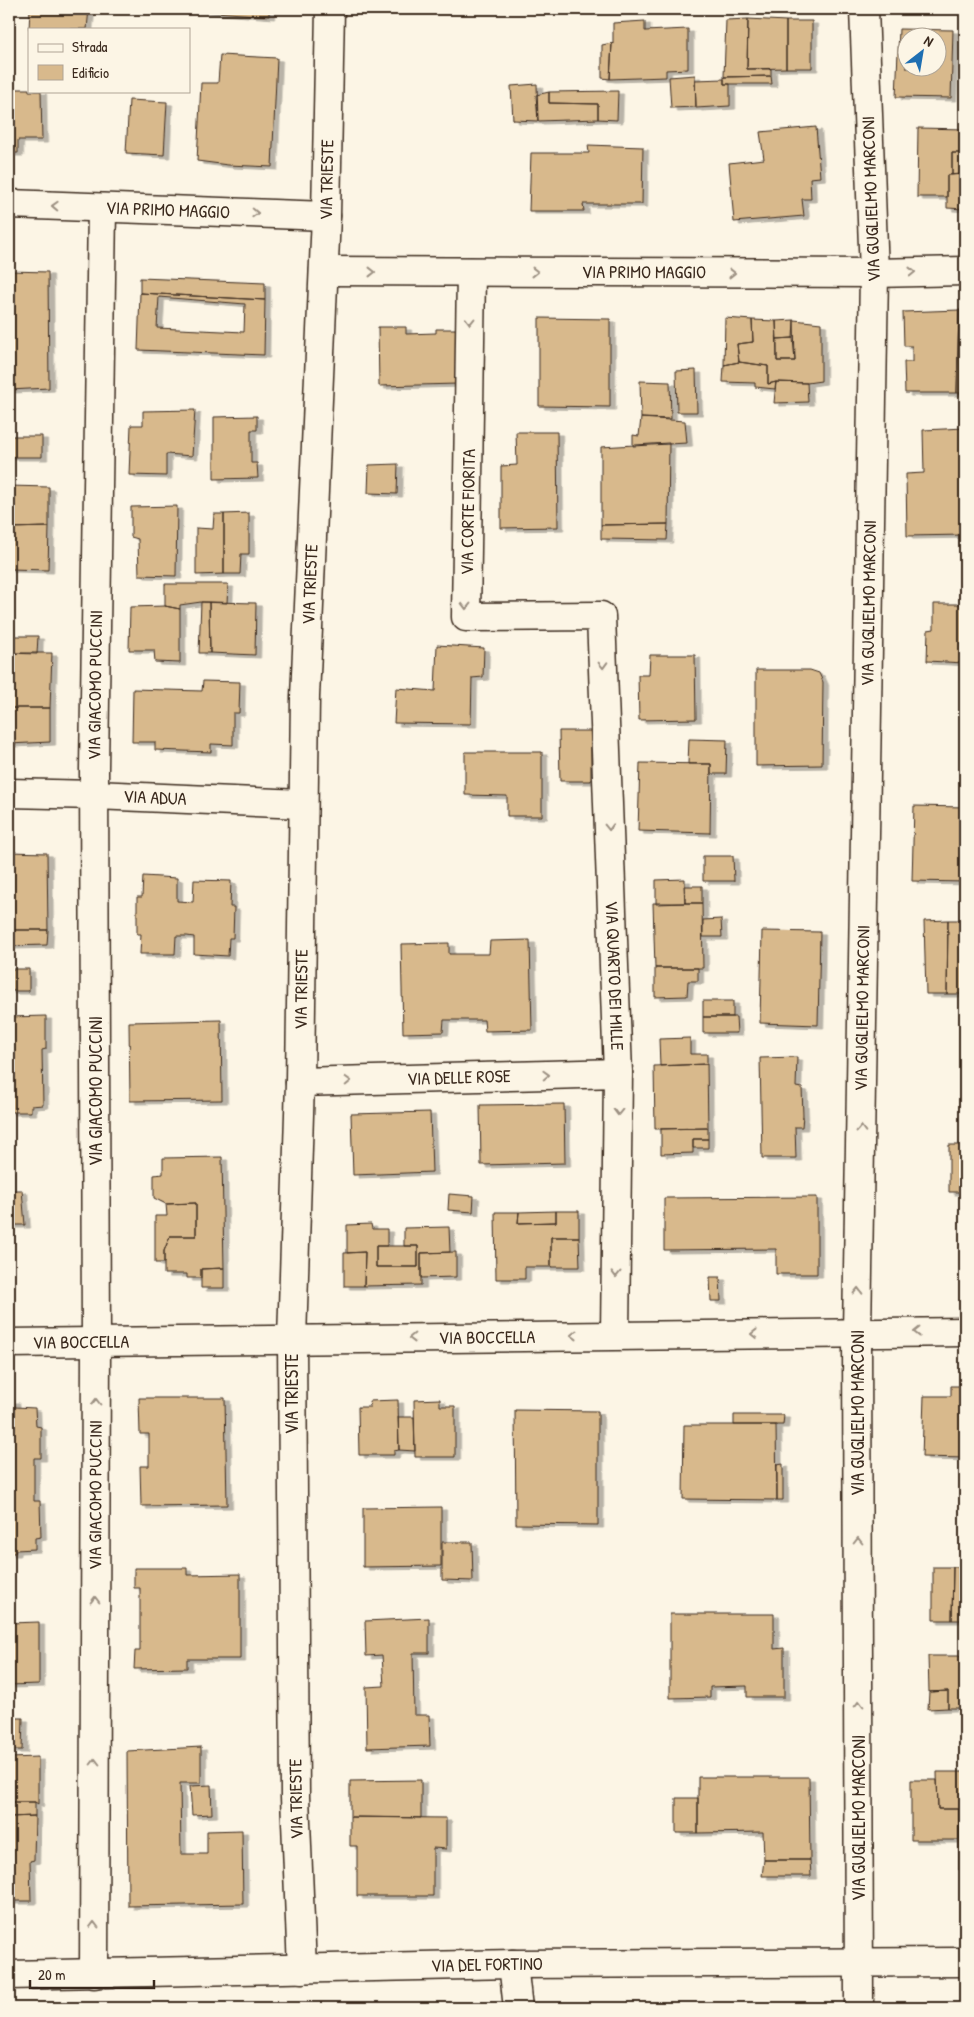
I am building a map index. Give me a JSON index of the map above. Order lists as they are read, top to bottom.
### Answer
{
  "streets": {
    "street": [
      "VIA TRIESTE",
      "VIA GUGLIELMO MARCONI",
      "VIA PRIMO MAGGIO",
      "VIA CORTE FIORITA",
      "VIA GIACOMO PUCCINI",
      "VIA ADUA",
      "VIA QUARTO DEI MILLE",
      "VIA DELLE ROSE",
      "VIA BOCCELLA",
      "VIA DEL FORTINO"
    ]
  },
  "crossings": [
    ["VIA TRIESTE", "VIA PRIMO MAGGIO"],
    ["VIA TRIESTE", "VIA ADUA"],
    ["VIA TRIESTE", "VIA DELLE ROSE"],
    ["VIA TRIESTE", "VIA BOCCELLA"],
    ["VIA TRIESTE", "VIA DEL FORTINO"],
    ["VIA GUGLIELMO MARCONI", "VIA PRIMO MAGGIO"],
    ["VIA GUGLIELMO MARCONI", "VIA BOCCELLA"],
    ["VIA GUGLIELMO MARCONI", "VIA DEL FORTINO"],
    ["VIA PRIMO MAGGIO", "VIA CORTE FIORITA"],
    ["VIA PRIMO MAGGIO", "VIA GIACOMO PUCCINI"],
    ["VIA CORTE FIORITA", "VIA QUARTO DEI MILLE"],
    ["VIA GIACOMO PUCCINI", "VIA ADUA"],
    ["VIA GIACOMO PUCCINI", "VIA BOCCELLA"],
    ["VIA GIACOMO PUCCINI", "VIA DEL FORTINO"],
    ["VIA QUARTO DEI MILLE", "VIA DELLE ROSE"],
    ["VIA QUARTO DEI MILLE", "VIA BOCCELLA"]
  ],
  "one_way": [
    "VIA GUGLIELMO MARCONI",
    "VIA PRIMO MAGGIO",
    "VIA GIACOMO PUCCINI",
    "VIA QUARTO DEI MILLE",
    "VIA DELLE ROSE",
    "VIA BOCCELLA"
  ],
  "legend": ["Strada", "Edificio"],
  "scale_bar": "20 m",
  "north": "top right"
}
